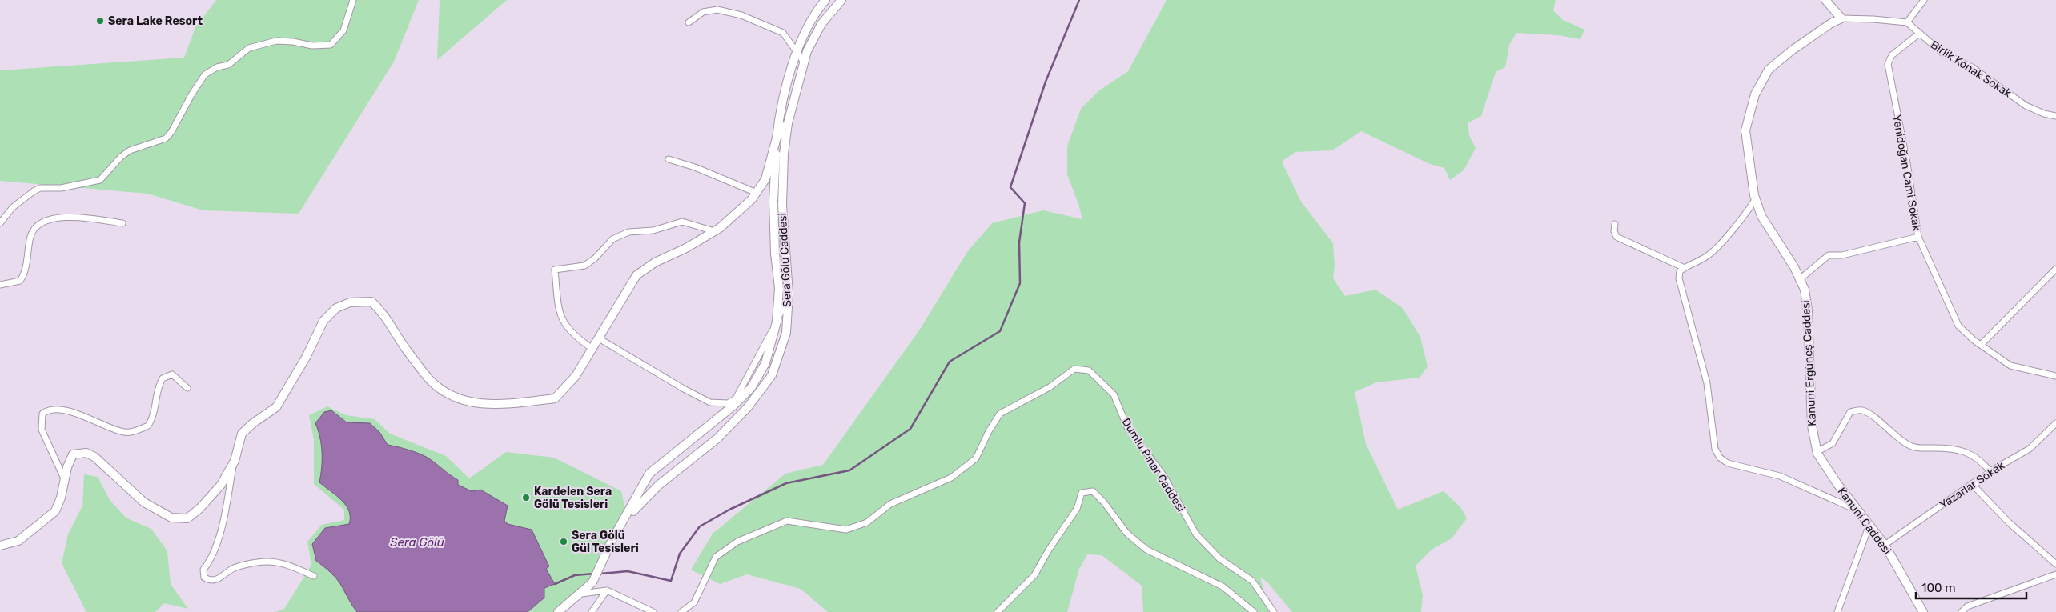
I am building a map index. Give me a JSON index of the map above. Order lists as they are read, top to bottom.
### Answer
{
  "streets": {
    "street": [
      "Birlik Konak Sokak",
      "Yenidoğan Cami Sokak",
      "Sera Gölü Caddesi",
      "Kanuni Ergüneş Caddesi",
      "Dumlu Pınar Caddesi",
      "Yazarlar Sokak",
      "Kanuni Caddesi"
    ]
  },
  "crossings": [
    ["Birlik Konak Sokak", "Yenidoğan Cami Sokak"],
    ["Kanuni Ergüneş Caddesi", "Kanuni Caddesi"],
    ["Yazarlar Sokak", "Kanuni Caddesi"]
  ],
  "water": ["Sera Gölü"],
  "places": ["Sera Lake Resort", "Kardelen Sera Gölü Tesisleri", "Sera Gölü Gül Tesisleri"],
  "scale_bar": "100 m"
}
